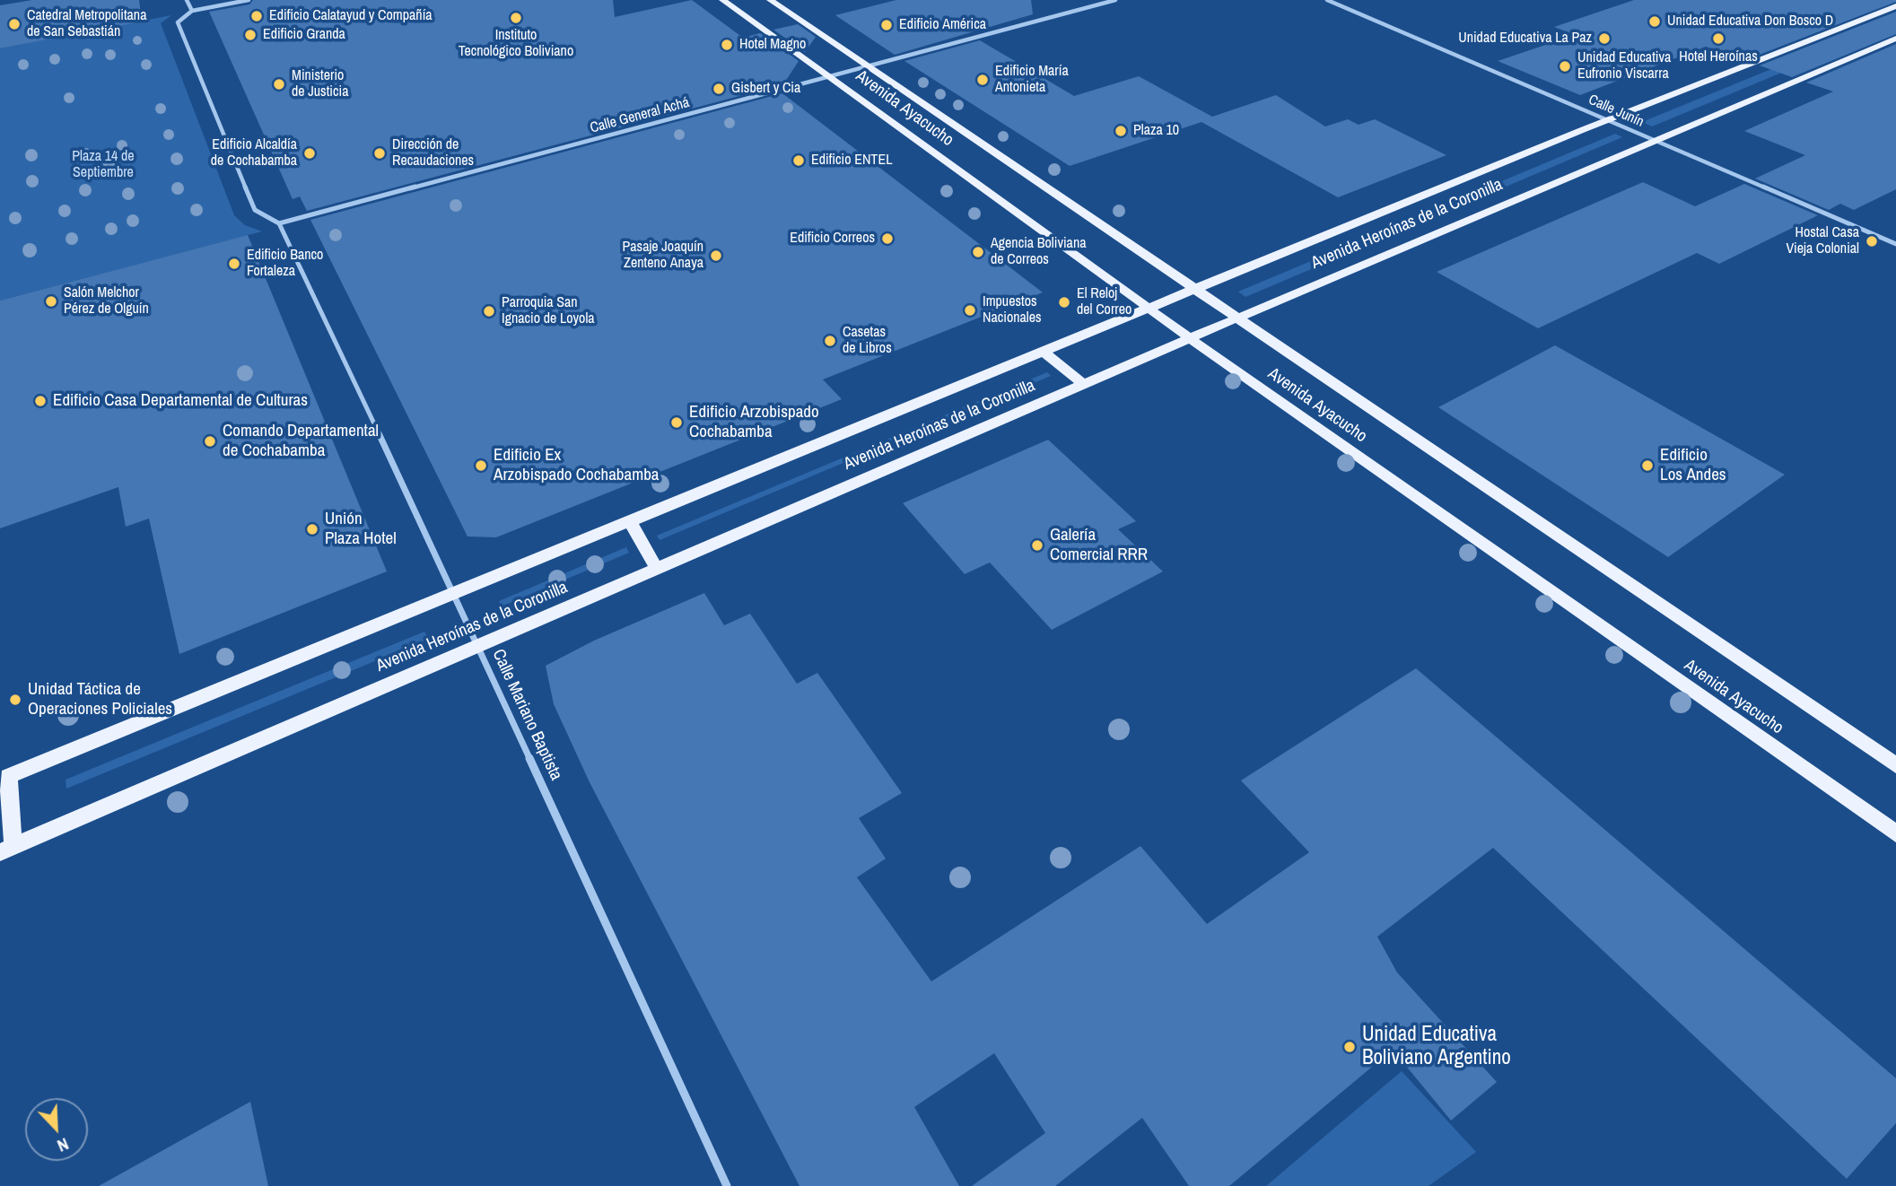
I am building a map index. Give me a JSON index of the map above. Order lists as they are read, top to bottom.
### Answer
{
  "streets": {
    "main road": ["Avenida Ayacucho", "Avenida Heroínas de la Coronilla"],
    "street": ["Calle Junín", "Calle General Achá", "Calle Mariano Baptista"]
  },
  "crossings": [
    ["Avenida Ayacucho", "Calle General Achá"],
    ["Avenida Ayacucho", "Avenida Heroínas de la Coronilla"],
    ["Calle Junín", "Avenida Heroínas de la Coronilla"],
    ["Calle General Achá", "Calle Mariano Baptista"],
    ["Avenida Heroínas de la Coronilla", "Calle Mariano Baptista"]
  ],
  "parks": ["Plaza 14 de Septiembre"],
  "places": [
    "Edificio Calatayud y Compañía",
    "Instituto Tecnológico Boliviano",
    "Unidad Educativa Don Bosco D",
    "Catedral Metropolitana de San Sebastián",
    "Edificio América",
    "Edificio Granda",
    "Unidad Educativa La Paz",
    "Hotel Heroínas",
    "Hotel Magno",
    "Unidad Educativa Eufronio Viscarra",
    "Edificio María Antonieta",
    "Ministerio de Justicia",
    "Gisbert y Cia",
    "Plaza 10",
    "Edificio Alcaldía de Cochabamba",
    "Dirección de Recaudaciones",
    "Edificio ENTEL",
    "Edificio Correos",
    "Hostal Casa Vieja Colonial",
    "Agencia Boliviana de Correos",
    "Pasaje Joaquín Zenteno Anaya",
    "Edificio Banco Fortaleza",
    "Salón Melchor Pérez de Olguín",
    "El Reloj del Correo",
    "Impuestos Nacionales",
    "Parroquia San Ignacio de Loyola",
    "Casetas de Libros",
    "Edificio Casa Departamental de Culturas",
    "Edificio Arzobispado Cochabamba",
    "Comando Departamental de Cochabamba",
    "Edificio Ex Arzobispado Cochabamba",
    "Edificio Los Andes",
    "Unión Plaza Hotel",
    "Galería Comercial RRR",
    "Unidad Táctica de Operaciones Policiales",
    "Unidad Educativa Boliviano Argentino"
  ],
  "north": "bottom right"
}
